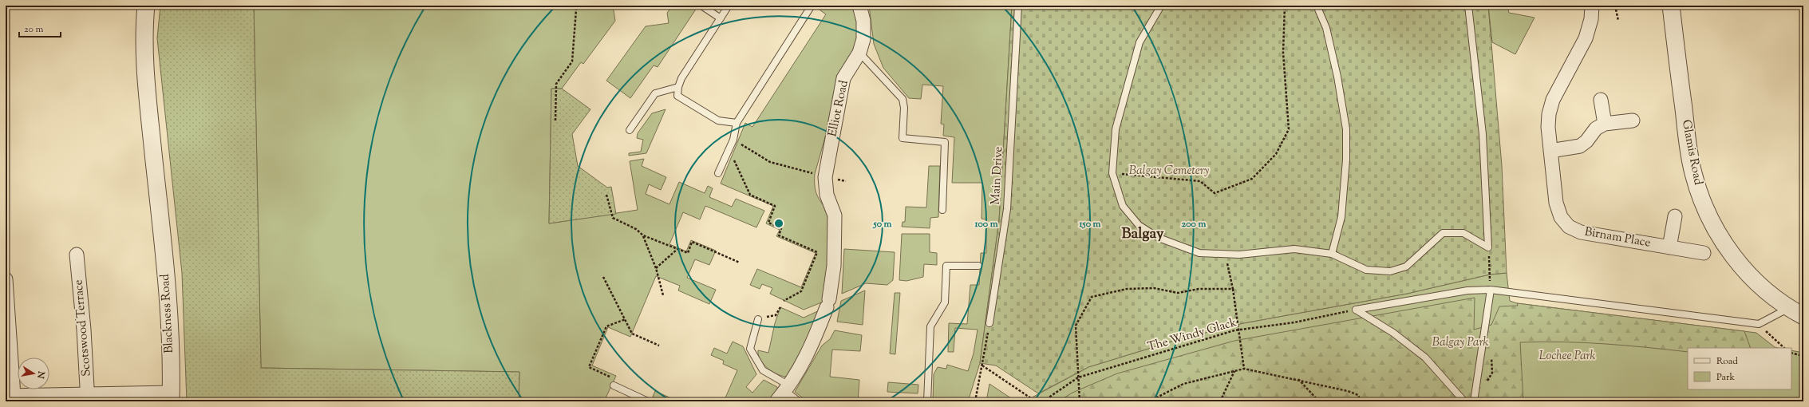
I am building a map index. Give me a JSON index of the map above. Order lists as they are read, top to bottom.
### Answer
{
  "streets": {
    "street": [
      "Elliot Road",
      "Glamis Road",
      "Birnam Place",
      "Blackness Road",
      "Scotswood Terrace"
    ],
    "lane": ["Main Drive"],
    "path": ["The Windy Glack"]
  },
  "districts": ["Balgay"],
  "parks": ["Balgay Cemetery", "Balgay Park", "Lochee Park"],
  "legend": ["Road", "Park"],
  "scale_bar": "20 m",
  "north": "right",
  "rings": [
    "50 m",
    "100 m",
    "150 m",
    "200 m"
  ]
}
